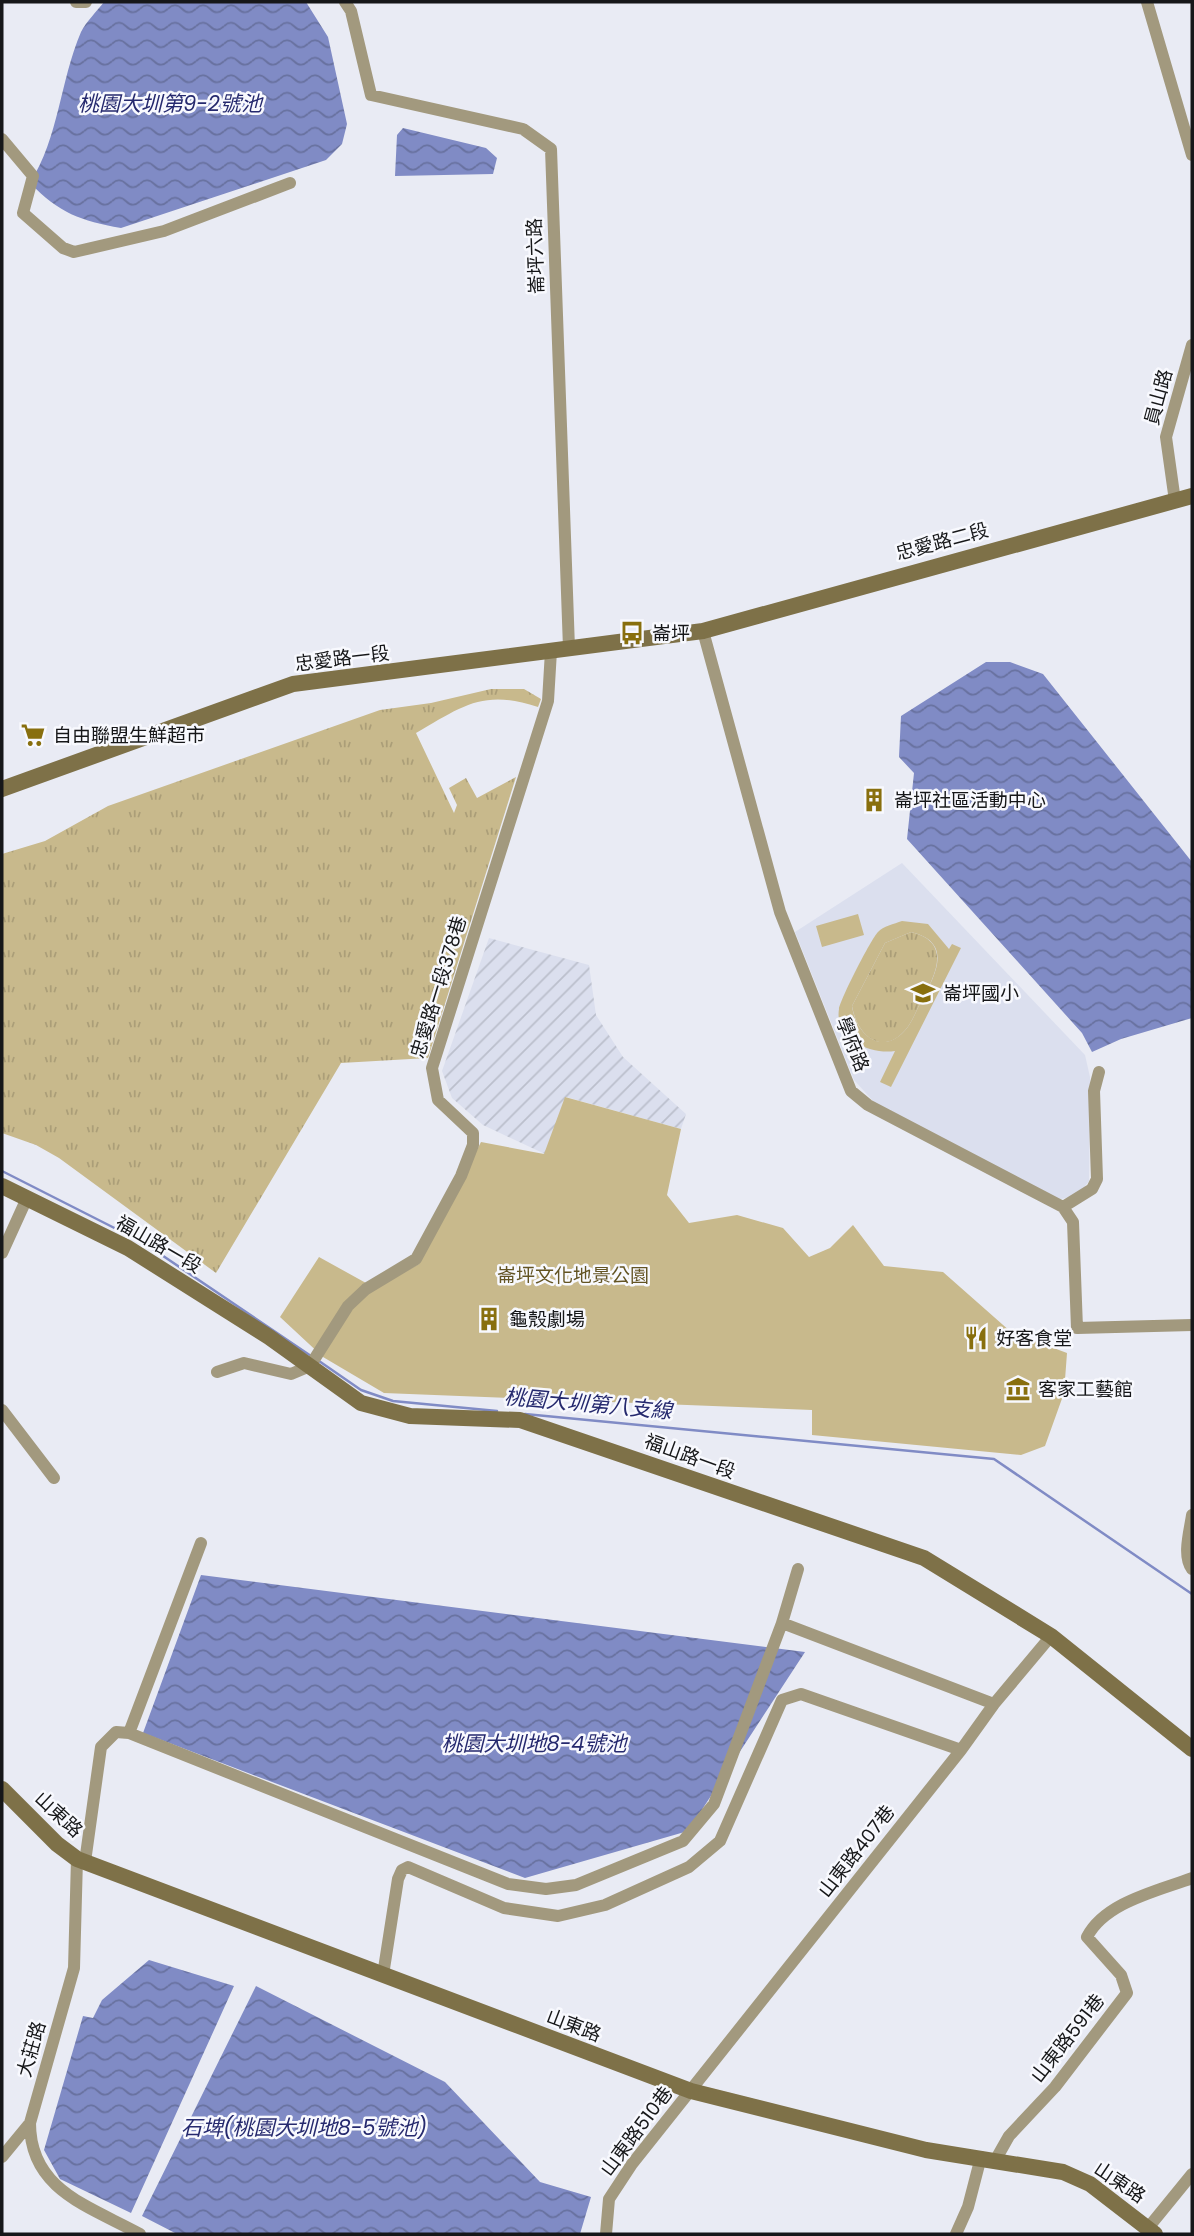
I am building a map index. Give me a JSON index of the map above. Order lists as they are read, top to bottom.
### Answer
{
  "streets": {
    "street": [
      "崙坪六路",
      "員山路",
      "忠愛路二段",
      "忠愛路一段",
      "忠愛路一段378巷",
      "學府路",
      "福山路一段",
      "山東路",
      "山東路407巷",
      "山東路591巷",
      "大莊路",
      "山東路510巷"
    ]
  },
  "crossings": [
    ["崙坪六路", "忠愛路一段"],
    ["員山路", "忠愛路二段"],
    ["忠愛路二段", "忠愛路一段"],
    ["忠愛路二段", "學府路"],
    ["忠愛路一段", "忠愛路一段378巷"],
    ["忠愛路一段", "學府路"],
    ["忠愛路一段378巷", "福山路一段"],
    ["福山路一段", "山東路407巷"],
    ["山東路", "山東路407巷"],
    ["山東路", "山東路591巷"],
    ["山東路", "大莊路"],
    ["山東路", "山東路510巷"],
    ["山東路407巷", "山東路510巷"]
  ],
  "water": [
    "桃園大圳第9-2號池",
    "桃園大圳第八支線",
    "桃園大圳地8-4號池",
    "石埤(桃園大圳地8-5號池)"
  ],
  "parks": ["崙坪文化地景公園"],
  "places": {
    "bus stop": ["崙坪"],
    "supermarket": ["自由聯盟生鮮超市"],
    "building": ["崙坪社區活動中心", "龜殼劇場"],
    "school or university": ["崙坪國小"],
    "restaurant": ["好客食堂"],
    "museum": ["客家工藝館"]
  }
}
